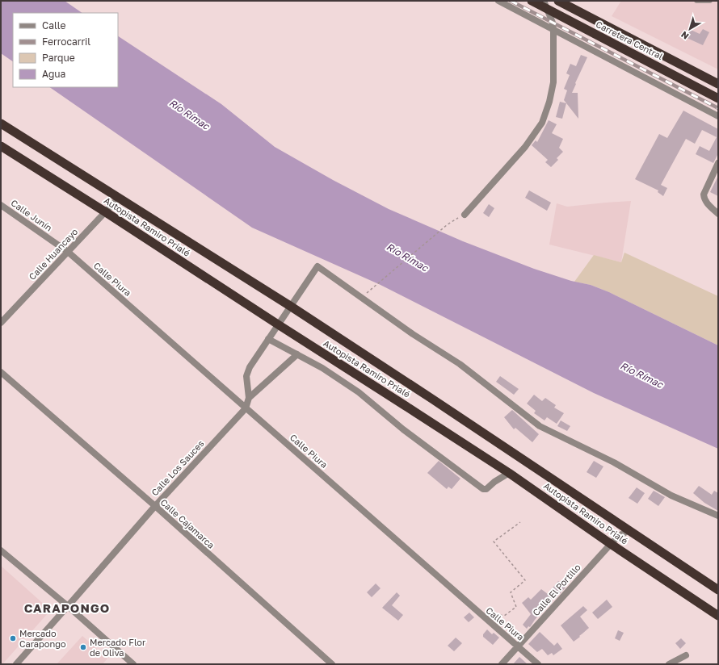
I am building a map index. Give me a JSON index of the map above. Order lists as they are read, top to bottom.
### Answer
{
  "streets": {
    "highway": ["Carretera Central", "Autopista Ramiro Prialé"],
    "street": [
      "Calle Junín",
      "Calle Huancayo",
      "Calle Piura",
      "Calle Los Sauces",
      "Calle Cajamarca",
      "Calle El Portillo"
    ]
  },
  "crossings": [
    ["Calle Junín", "Calle Huancayo"],
    ["Calle Junín", "Calle Piura"],
    ["Autopista Ramiro Prialé", "Calle Huancayo"],
    ["Autopista Ramiro Prialé", "Calle Los Sauces"],
    ["Autopista Ramiro Prialé", "Calle El Portillo"],
    ["Calle Huancayo", "Calle Piura"],
    ["Calle Piura", "Calle Los Sauces"],
    ["Calle Piura", "Calle El Portillo"],
    ["Calle Los Sauces", "Calle Cajamarca"]
  ],
  "districts": ["CARAPONGO"],
  "water": ["Río Rímac"],
  "places": ["Mercado Carapongo", "Mercado Flor de Oliva"],
  "legend": [
    "Calle",
    "Ferrocarril",
    "Parque",
    "Agua"
  ],
  "north": "bottom left"
}
